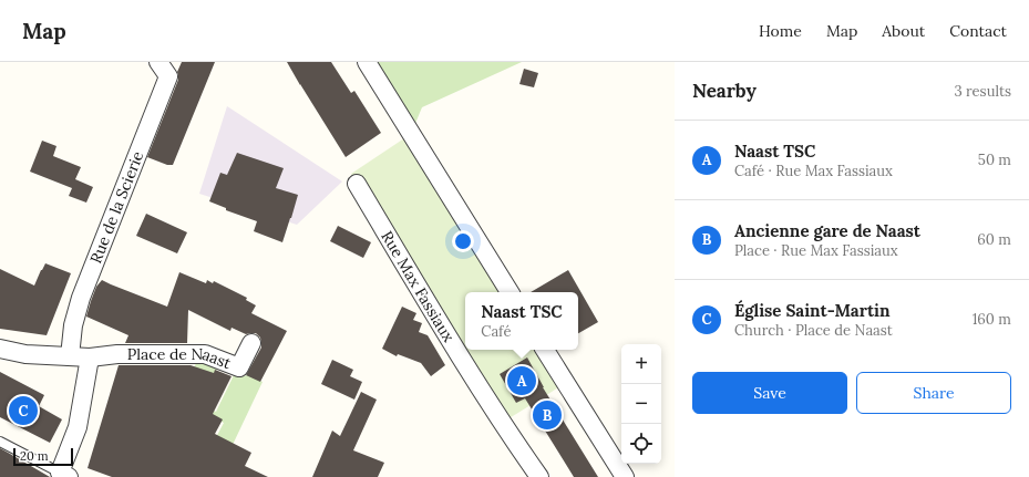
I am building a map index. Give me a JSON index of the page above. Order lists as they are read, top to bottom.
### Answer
{
  "streets": {
    "street": ["Rue de la Scierie", "Rue Max Fassiaux", "Place de Naast"]
  },
  "crossings": [
    ["Rue de la Scierie", "Place de Naast"]
  ],
  "scale_bar": "20 m",
  "page": {
    "header": "Map",
    "nav": [
      "Home",
      "Map",
      "About",
      "Contact"
    ],
    "heading": ["Nearby", "3 results"],
    "list": [
      {
        "mark": "A",
        "name": "Naast TSC",
        "note": "Café · Rue Max Fassiaux",
        "value": "50 m"
      },
      {
        "mark": "B",
        "name": "Ancienne gare de Naast",
        "note": "Place · Rue Max Fassiaux",
        "value": "60 m"
      },
      {
        "mark": "C",
        "name": "Église Saint-Martin",
        "note": "Church · Place de Naast",
        "value": "160 m"
      }
    ],
    "popup": ["Naast TSC", "Café"],
    "map_buttons": ["+", "−"],
    "buttons": ["Save", "Share"],
    "pins": ["A", "C", "B"],
    "scale": "20 m"
  }
}
